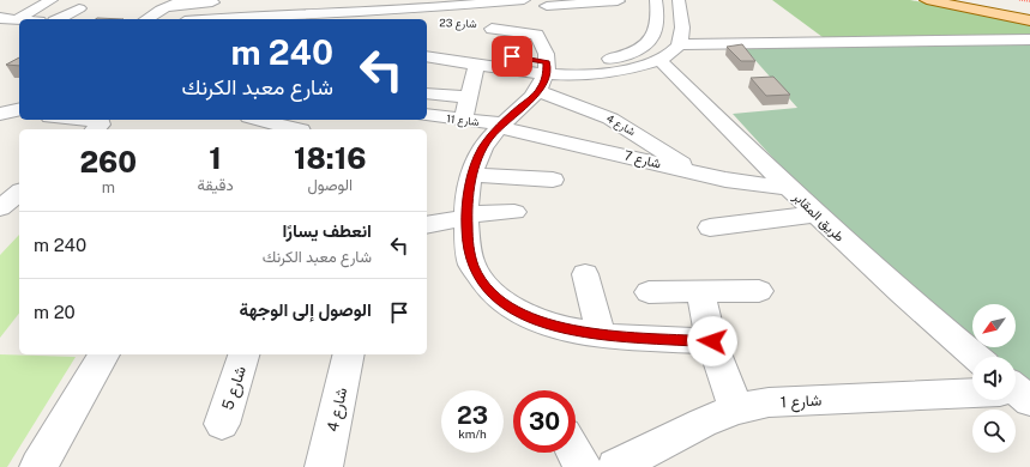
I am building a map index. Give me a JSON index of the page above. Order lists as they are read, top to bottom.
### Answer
{
  "streets": {
    "street": [
      "شارع 23",
      "شارع 11",
      "شارع 4",
      "شارع 7",
      "طريق المقابر",
      "شارع 5",
      "شارع 1"
    ]
  },
  "crossings": [
    ["شارع 11", "شارع 7"],
    ["شارع 4", "شارع 7"],
    ["شارع 7", "طريق المقابر"]
  ],
  "north": "bottom left",
  "page": {
    "turn": ["240 m", "شارع معبد الكرنك"],
    "eta": [
      "18:16",
      "الوصول",
      "1",
      "دقيقة",
      "260",
      "m"
    ],
    "list": [
      {
        "name": "انعطف يسارًا",
        "note": "شارع معبد الكرنك",
        "value": "240 m"
      },
      {
        "name": "الوصول إلى الوجهة",
        "value": "20 m"
      }
    ],
    "speed": "23 km/h",
    "limit": "30"
  }
}
